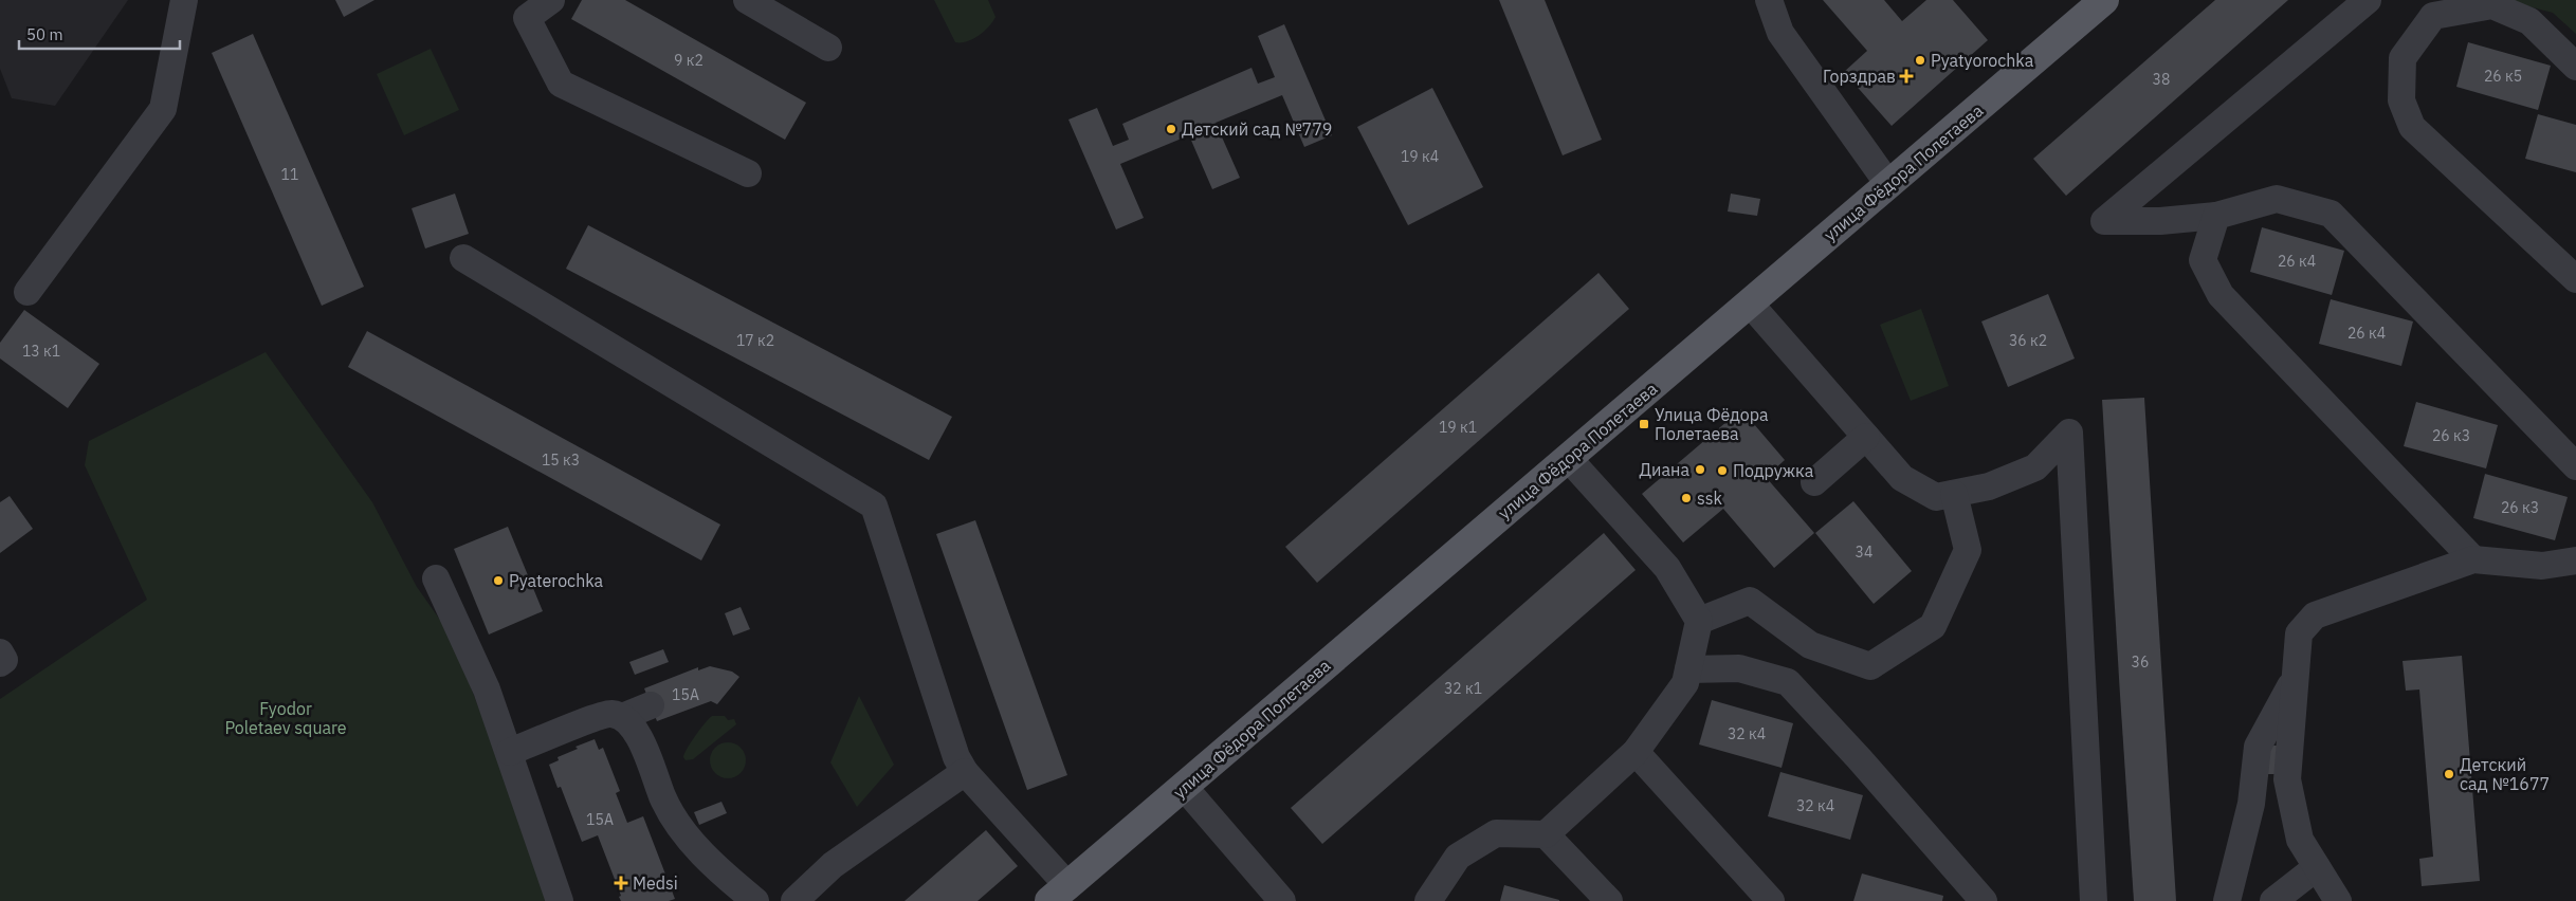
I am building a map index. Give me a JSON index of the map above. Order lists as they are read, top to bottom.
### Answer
{
  "streets": {
    "main road": ["улица Фёдора Полетаева"]
  },
  "parks": ["Fyodor Poletaev square"],
  "places": {
    "other": [
      "Pyatyorochka",
      "Детский сад №779",
      "Диана",
      "Подружка",
      "ssk",
      "Pyaterochka",
      "Детский сад №1677"
    ],
    "health": ["Горздрав", "Medsi"],
    "transit": ["Улица Фёдора Полетаева"]
  },
  "house_numbers": [
    "9 к2",
    "26 к5",
    "38",
    "19 к4",
    "11",
    "26 к4",
    "26 к4",
    "17 к2",
    "36 к2",
    "13 к1",
    "19 к1",
    "26 к3",
    "15 к3",
    "26 к3",
    "34",
    "36",
    "32 к1",
    "15А",
    "32 к4",
    "32 к4",
    "15А"
  ],
  "scale_bar": "50 m"
}
